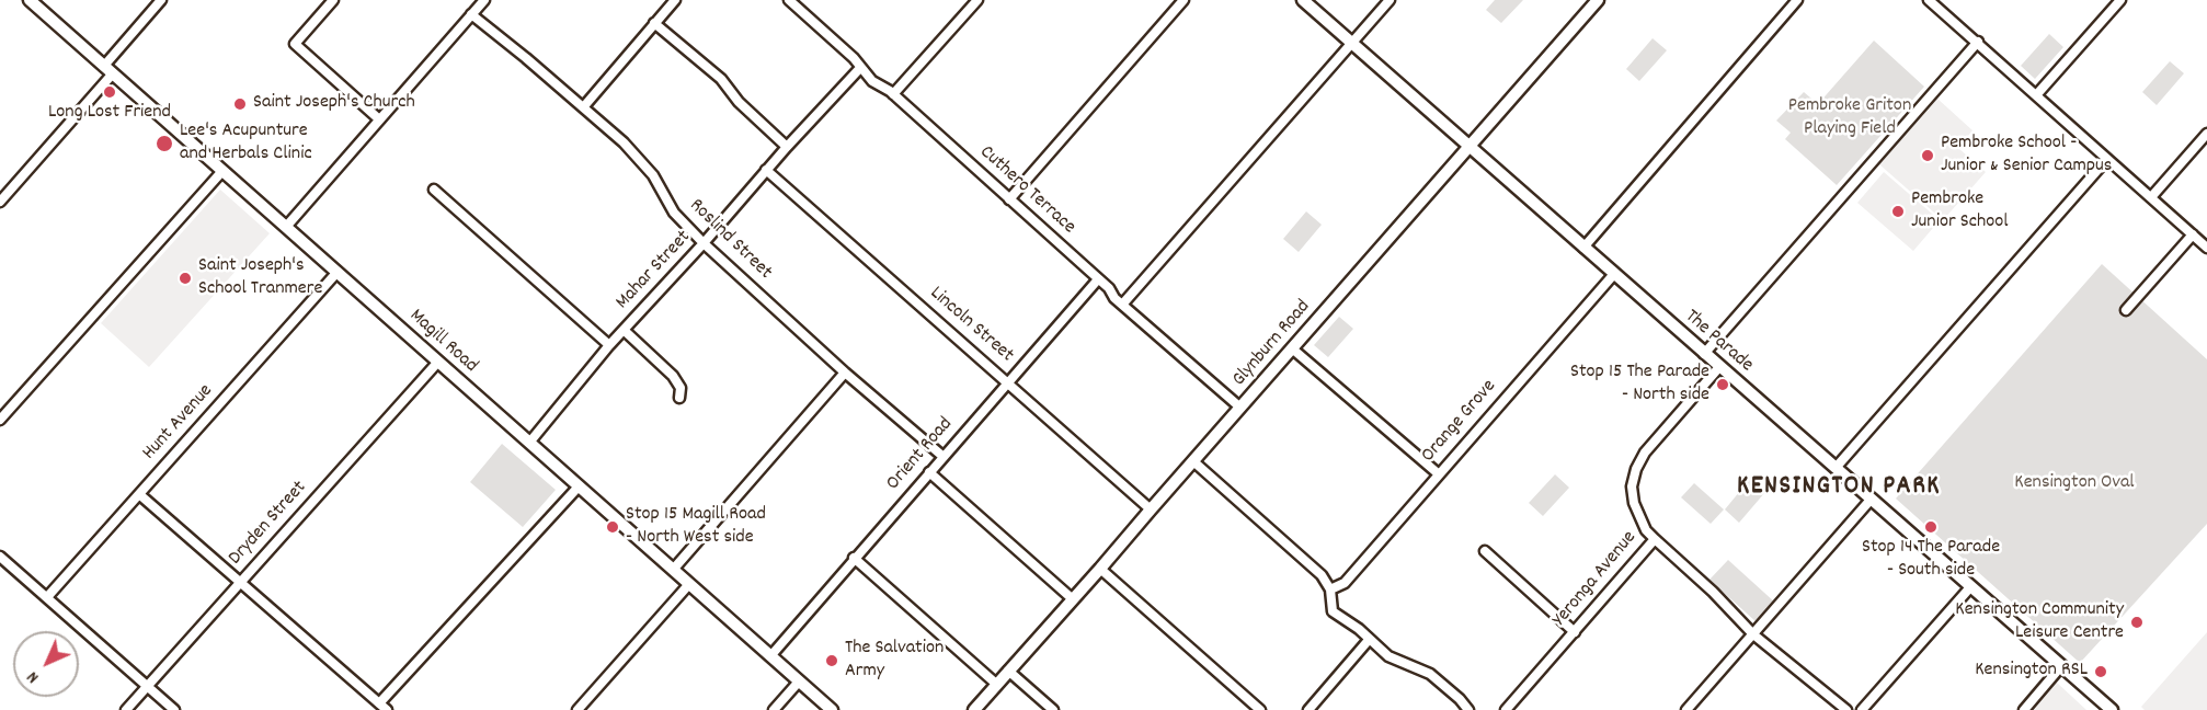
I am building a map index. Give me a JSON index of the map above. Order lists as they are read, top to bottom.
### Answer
{
  "streets": {
    "main road": ["Magill Road", "The Parade", "Glynburn Road"],
    "street": [
      "Cuthero Terrace",
      "Roslind Street",
      "Mahar Street",
      "Lincoln Street",
      "Orange Grove",
      "Hunt Avenue",
      "Orient Road",
      "Dryden Street",
      "Yeronga Avenue"
    ]
  },
  "crossings": [
    ["Cuthero Terrace", "Mahar Street"],
    ["Cuthero Terrace", "Glynburn Road"],
    ["Cuthero Terrace", "Orient Road"],
    ["Roslind Street", "Mahar Street"],
    ["Roslind Street", "Orient Road"],
    ["Mahar Street", "Lincoln Street"],
    ["Mahar Street", "Magill Road"],
    ["Lincoln Street", "Glynburn Road"],
    ["Lincoln Street", "Orient Road"],
    ["Magill Road", "Hunt Avenue"],
    ["Magill Road", "Orient Road"],
    ["Magill Road", "Dryden Street"],
    ["The Parade", "Glynburn Road"],
    ["The Parade", "Orange Grove"],
    ["The Parade", "Yeronga Avenue"]
  ],
  "districts": ["KENSINGTON PARK"],
  "parks": ["Pembroke Griton Playing Field", "Kensington Oval"],
  "places": [
    "Long Lost Friend",
    "Saint Joseph's Church",
    "Lee's Acupunture and Herbals Clinic",
    "Pembroke School - Junior & Senior Campus",
    "Pembroke Junior School",
    "Saint Joseph's School Tranmere",
    "Stop 15 The Parade - North side",
    "Stop 15 Magill Road - North West side",
    "Stop 14 The Parade - South side",
    "Kensington Community Leisure Centre",
    "The Salvation Army",
    "Kensington RSL"
  ],
  "north": "bottom left"
}
